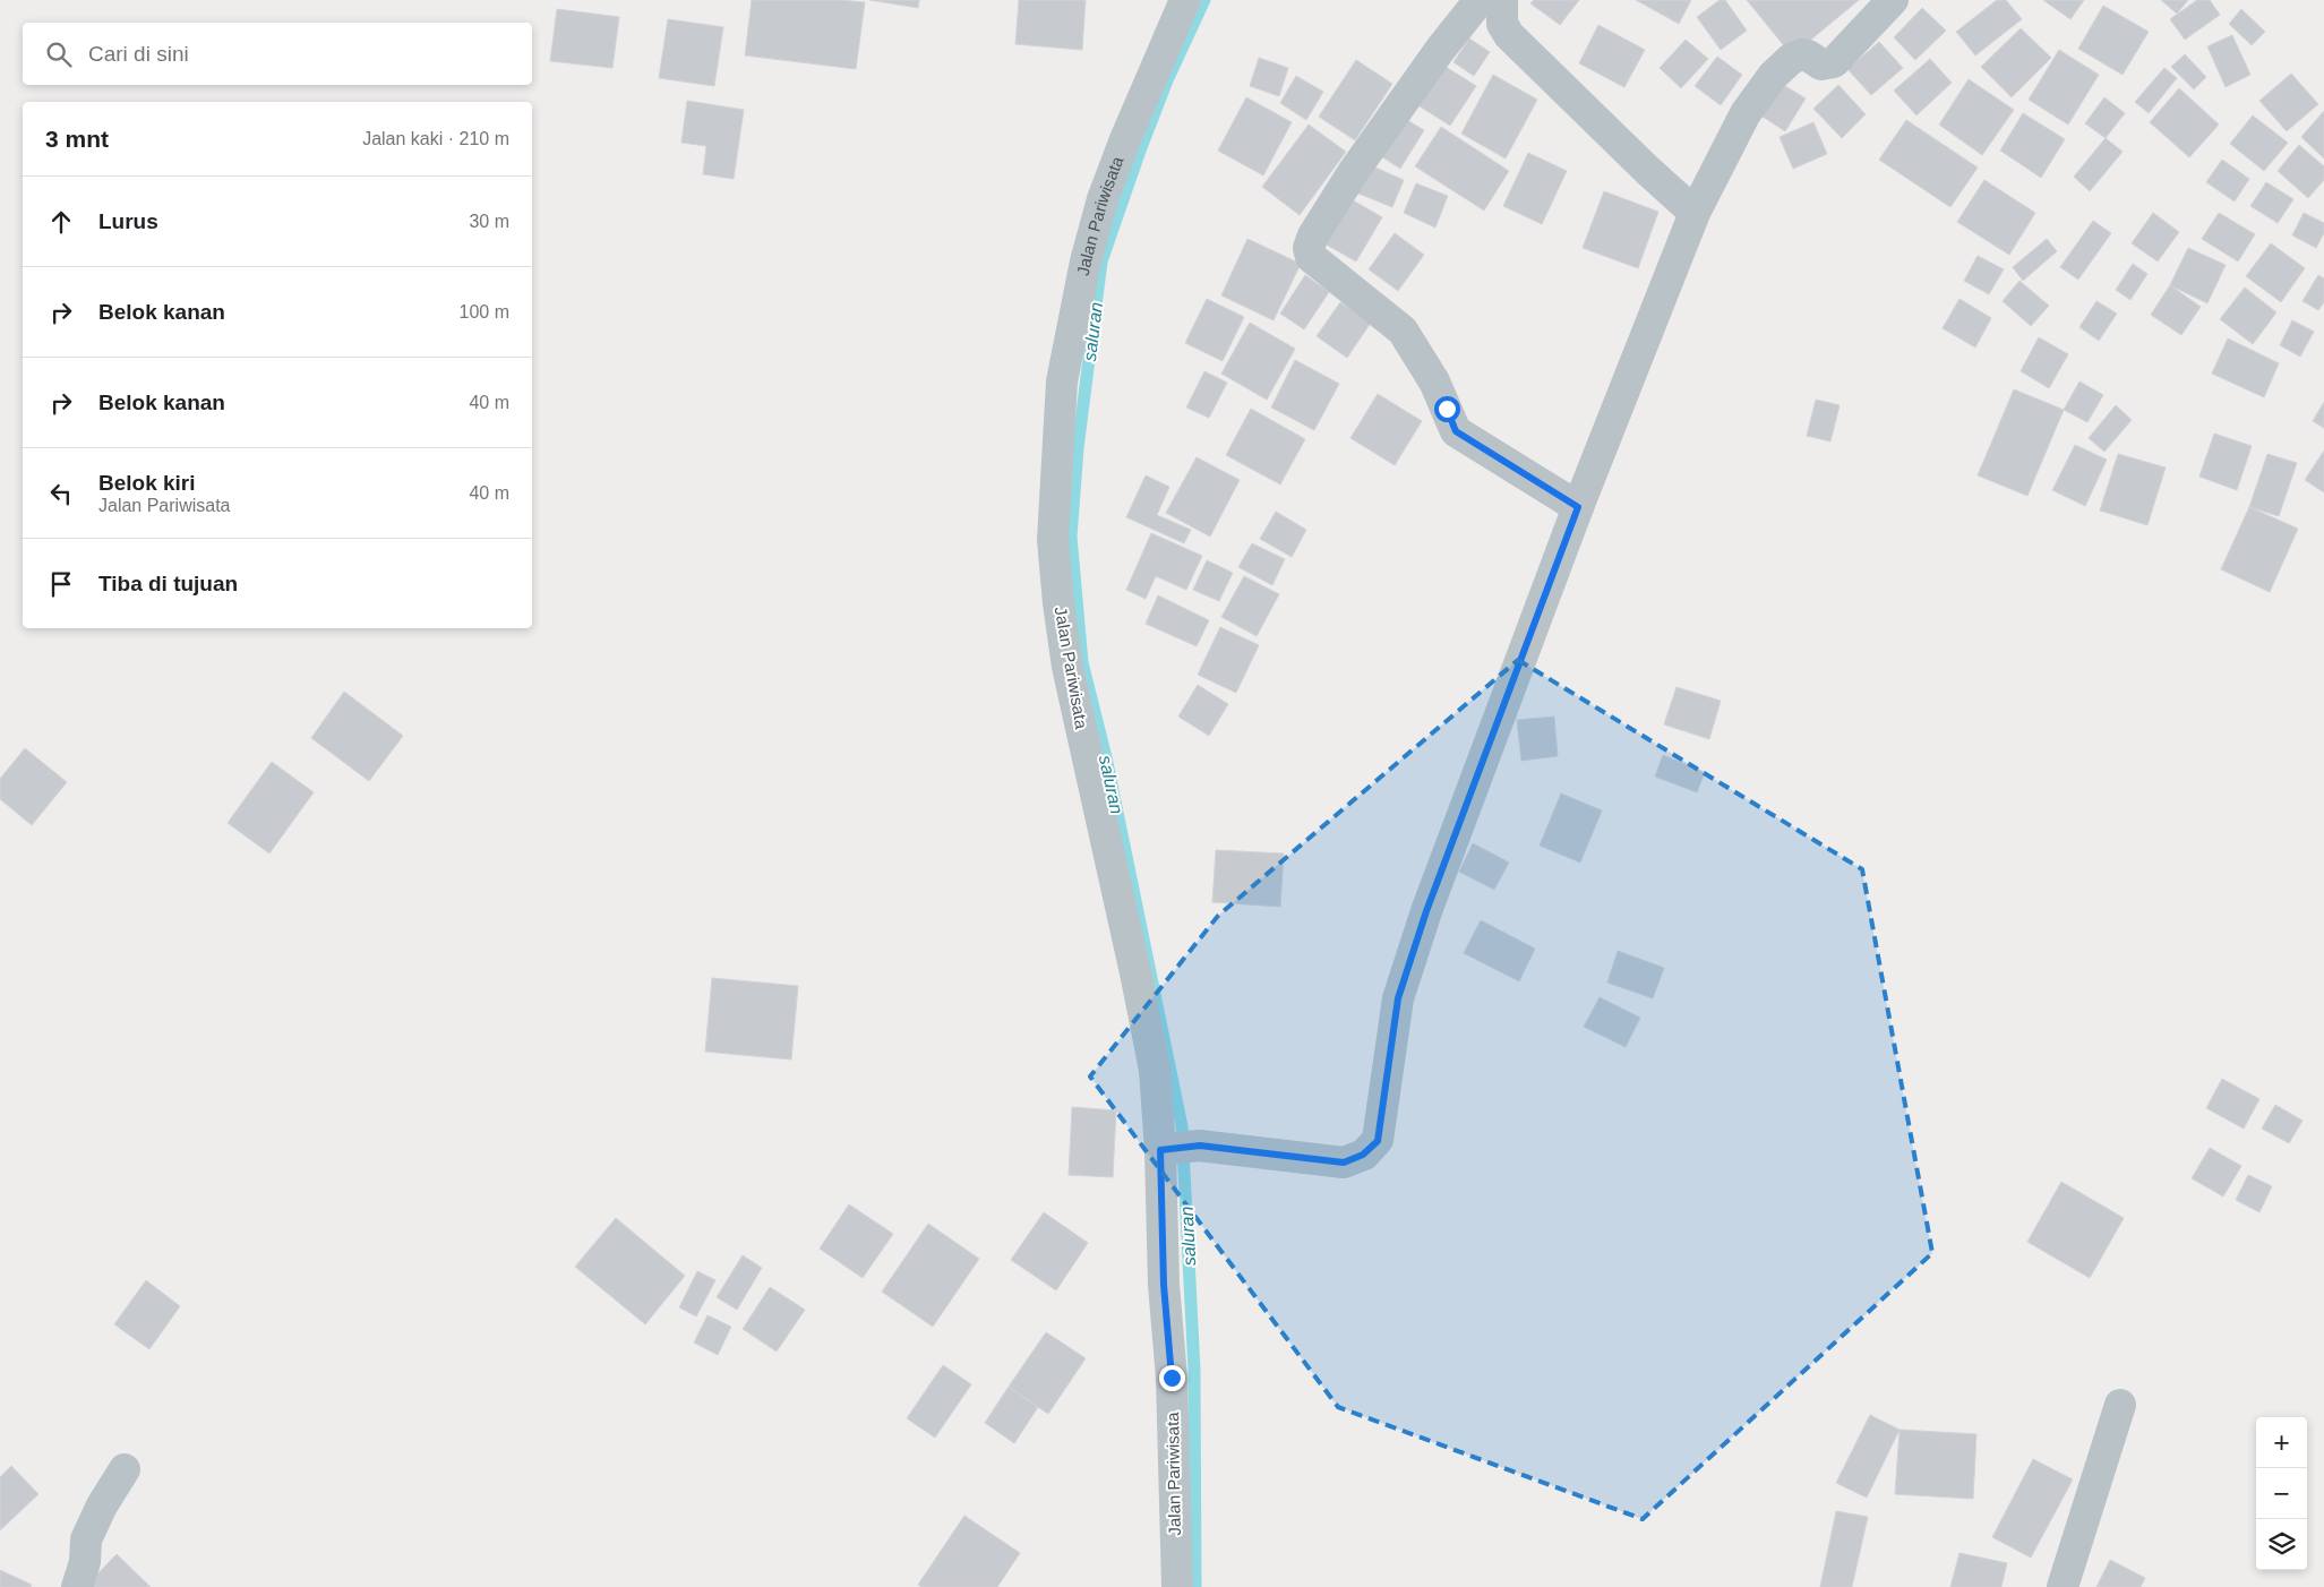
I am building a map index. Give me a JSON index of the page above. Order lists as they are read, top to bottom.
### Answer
{
  "streets": {
    "street": ["Jalan Pariwisata"]
  },
  "water": ["saluran"],
  "page": {
    "search": "Cari di sini",
    "heading": ["3 mnt", "Jalan kaki · 210 m"],
    "list": [
      ["Lurus", "30 m"],
      ["Belok kanan", "100 m"],
      ["Belok kanan", "40 m"],
      ["Belok kiri", "Jalan Pariwisata", "40 m"],
      "Tiba di tujuan"
    ],
    "map_buttons": ["+", "−"]
  }
}
